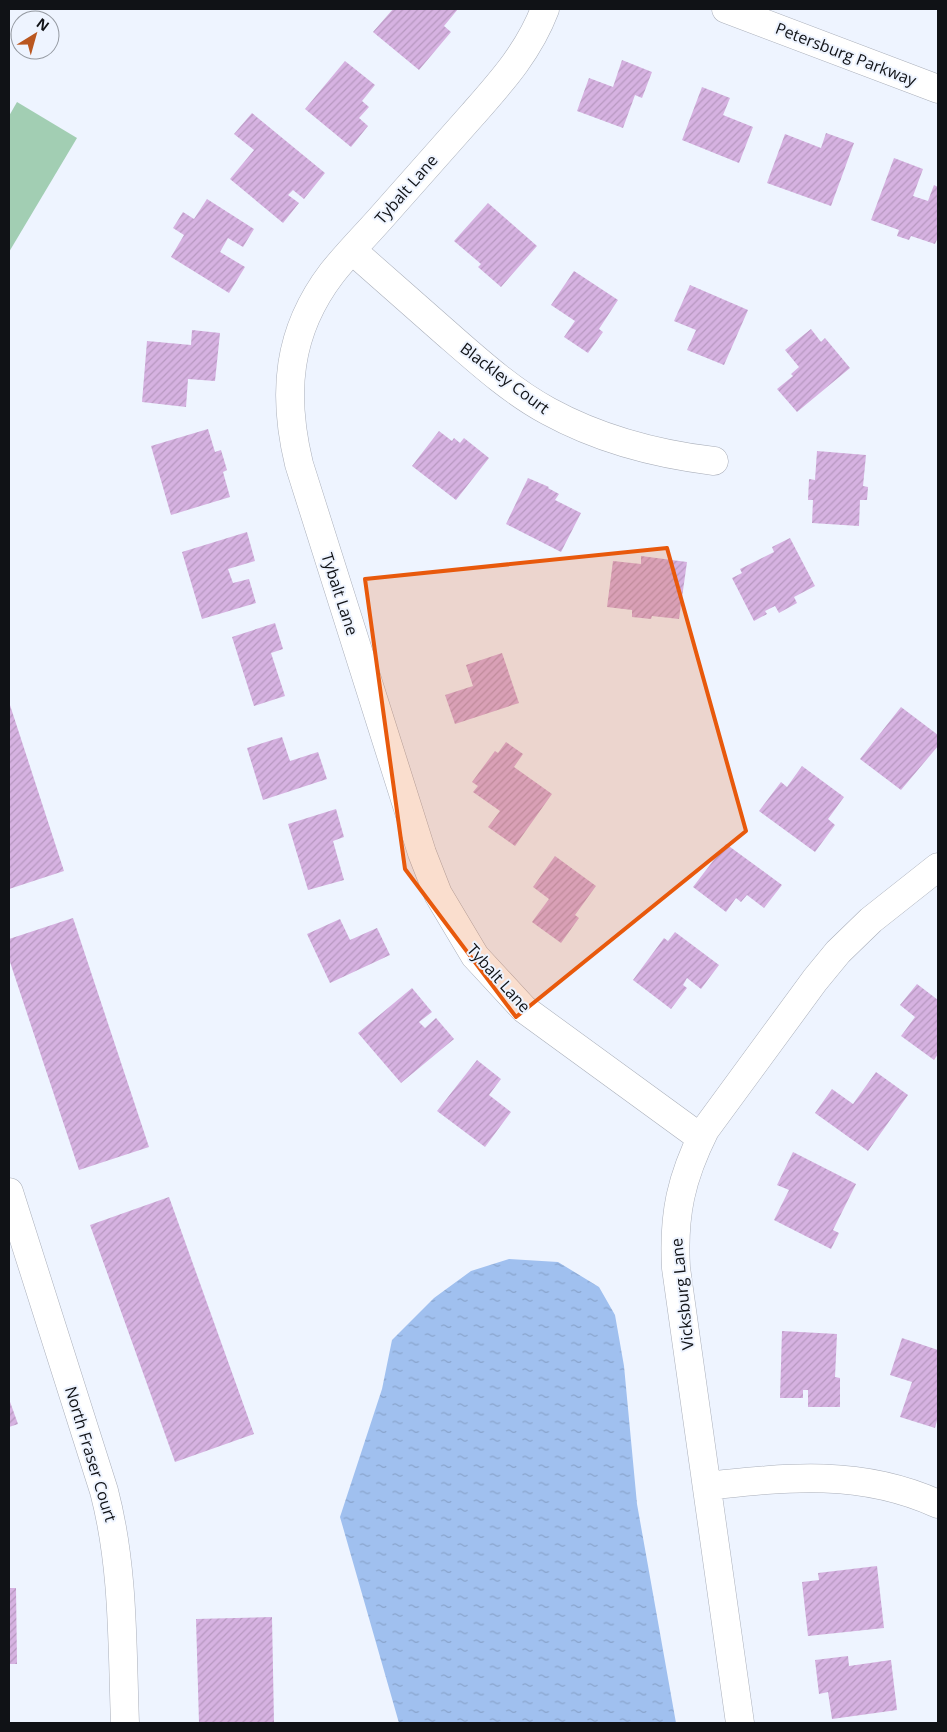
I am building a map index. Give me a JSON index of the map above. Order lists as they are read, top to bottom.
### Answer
{
  "streets": {
    "street": [
      "Petersburg Parkway",
      "Tybalt Lane",
      "Blackley Court",
      "Vicksburg Lane",
      "North Fraser Court"
    ]
  },
  "crossings": [
    ["Tybalt Lane", "Blackley Court"],
    ["Tybalt Lane", "Vicksburg Lane"]
  ],
  "north": "top right"
}
